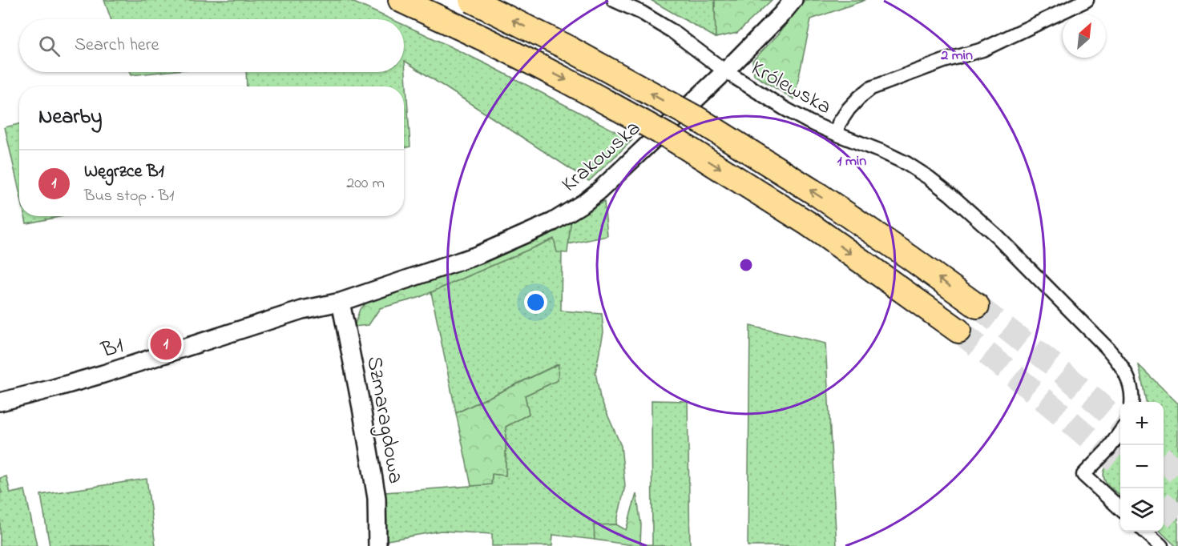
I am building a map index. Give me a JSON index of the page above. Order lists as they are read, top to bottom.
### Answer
{
  "streets": {
    "street": [
      "Królewska",
      "Krakowska",
      "B1",
      "Szmaragdowa"
    ]
  },
  "crossings": [
    ["Królewska", "Krakowska"],
    ["Krakowska", "B1"],
    ["Krakowska", "Szmaragdowa"]
  ],
  "north": "top right",
  "page": {
    "search": "Search here",
    "heading": "Nearby",
    "list": [
      {
        "mark": "1",
        "name": "Węgrzce B1",
        "note": "Bus stop · B1",
        "value": "200 m"
      }
    ],
    "pins": "1",
    "map_buttons": ["+", "−"]
  },
  "rings": ["2 min", "1 min"]
}
